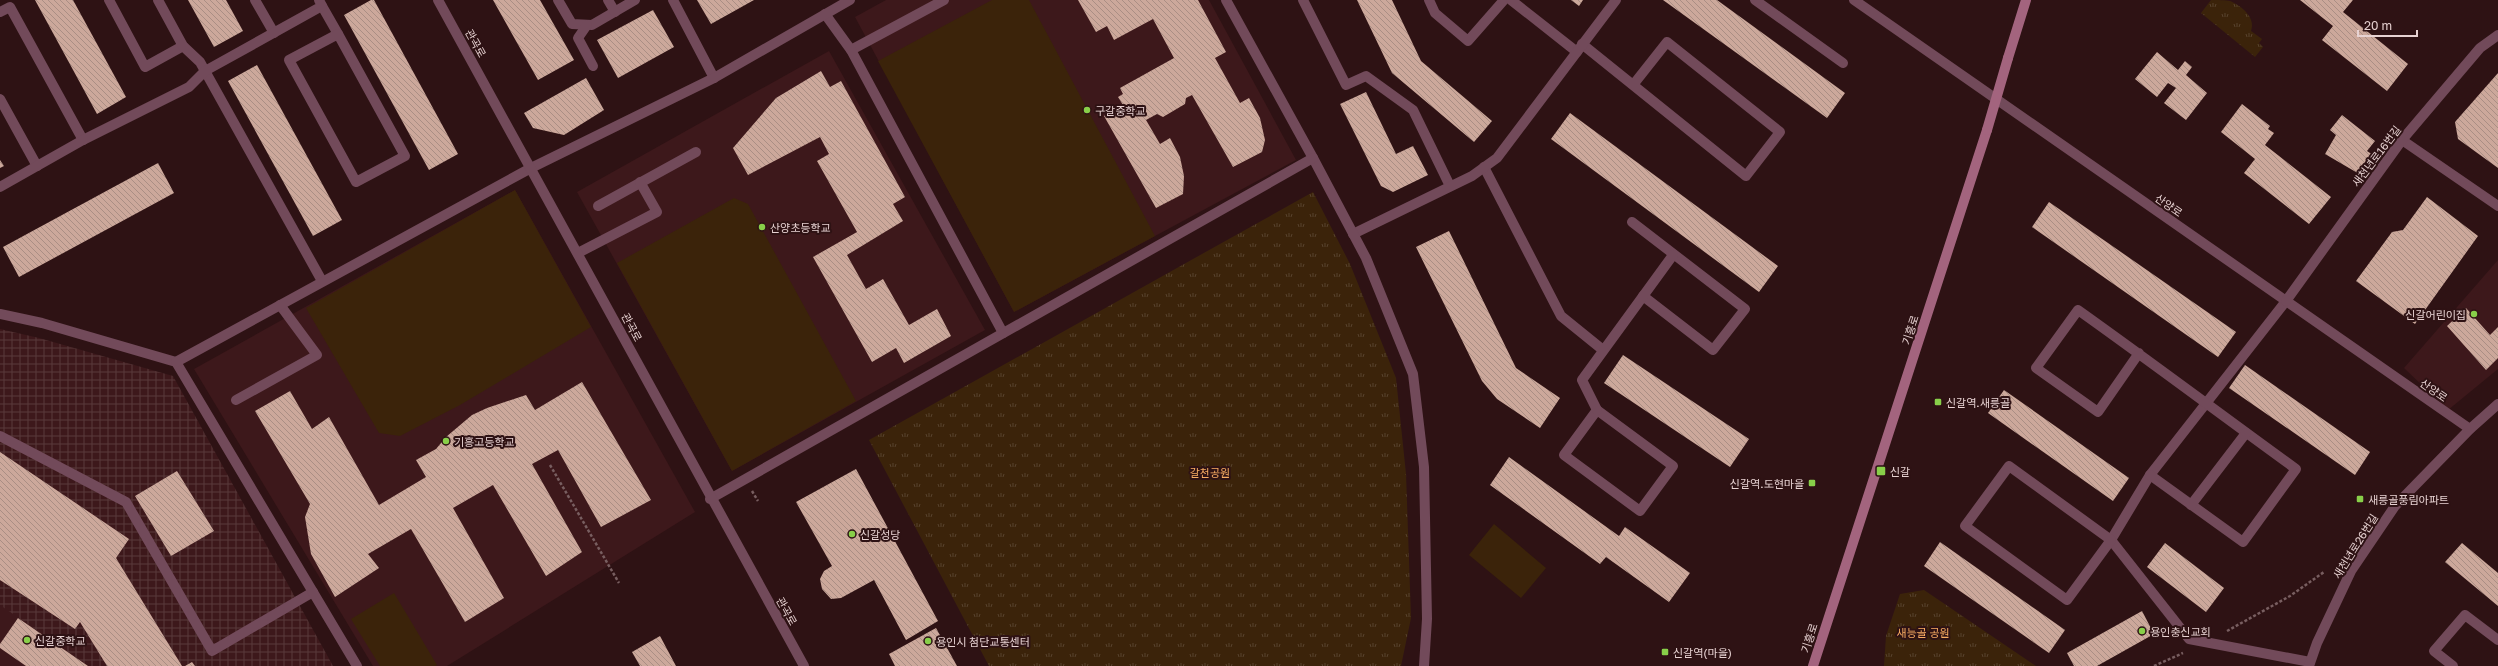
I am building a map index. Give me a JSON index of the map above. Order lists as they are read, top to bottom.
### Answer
{
  "streets": {
    "main road": ["기흥로"],
    "street": [
      "관곡로",
      "새천년로16번길",
      "산양로",
      "새천년로26번길"
    ]
  },
  "crossings": [
    ["새천년로16번길", "산양로"],
    ["산양로", "새천년로26번길"]
  ],
  "parks": ["갈천공원", "새능골 공원"],
  "places": {
    "other": [
      "구갈중학교",
      "산양초등학교",
      "신갈어린이집",
      "기흥고등학교",
      "신갈성당",
      "용인충신교회",
      "신갈중학교",
      "용인시 첨단교통센터"
    ],
    "transit": [
      "신갈역.새릉골",
      "신갈",
      "신갈역.도현마을",
      "새릉골풍림아파트",
      "신갈역(마을)"
    ]
  },
  "scale_bar": "20 m"
}
